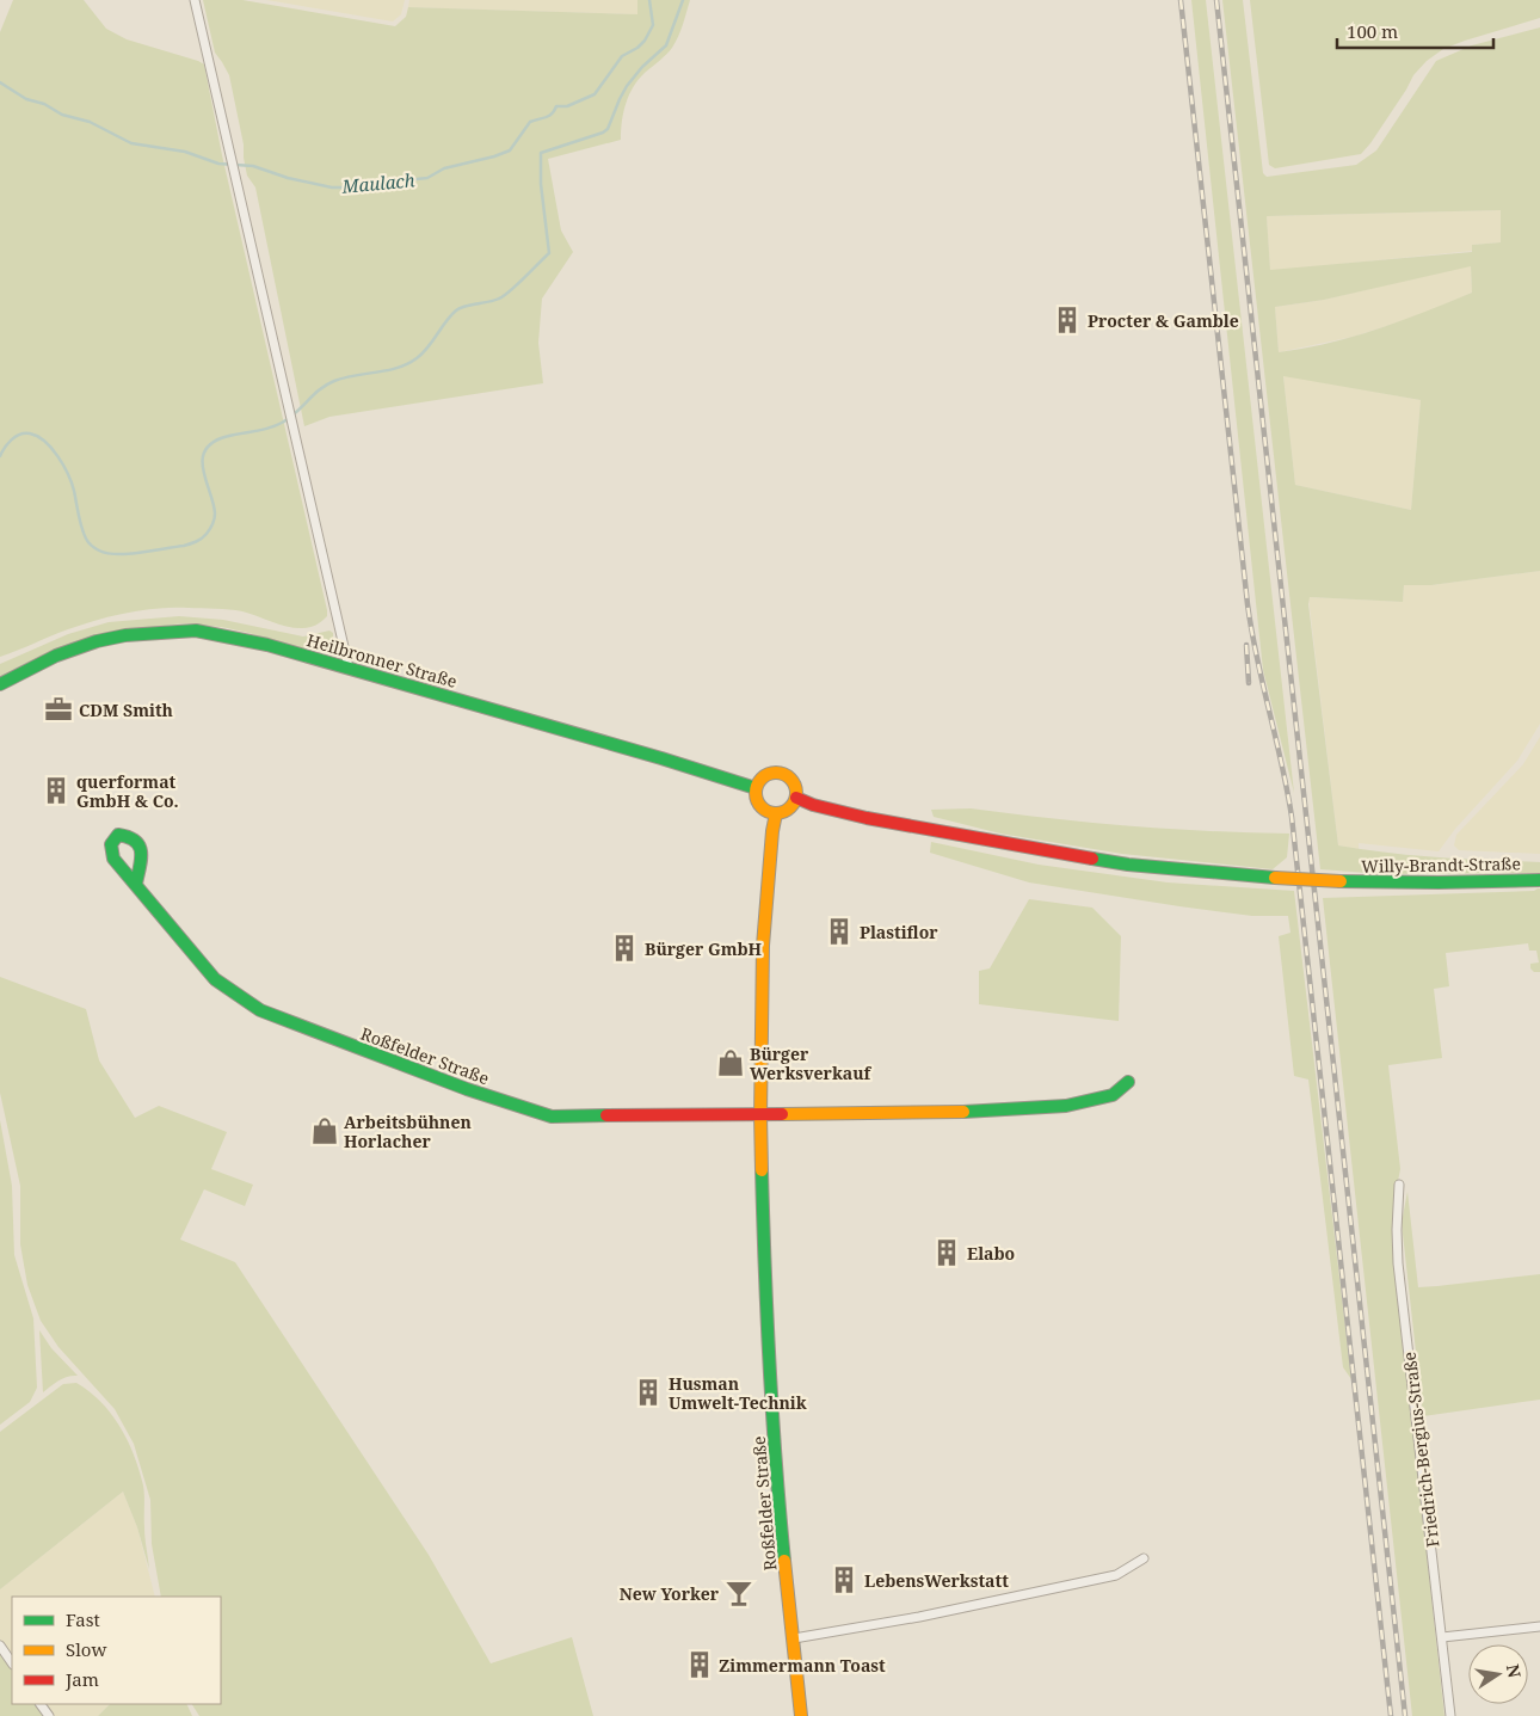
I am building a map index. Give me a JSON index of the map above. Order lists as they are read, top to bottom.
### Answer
{
  "streets": {
    "street": [
      "Heilbronner Straße",
      "Willy-Brandt-Straße",
      "Roßfelder Straße",
      "Friedrich-Bergius-Straße"
    ]
  },
  "crossings": [
    ["Heilbronner Straße", "Willy-Brandt-Straße"],
    ["Heilbronner Straße", "Roßfelder Straße"],
    ["Willy-Brandt-Straße", "Roßfelder Straße"]
  ],
  "water": ["Maulach"],
  "places": {
    "building": [
      "Procter & Gamble",
      "querformat GmbH & Co.",
      "Plastiflor",
      "Bürger GmbH",
      "Elabo",
      "Husman Umwelt-Technik",
      "LebensWerkstatt",
      "Zimmermann Toast"
    ],
    "office": ["CDM Smith"],
    "shop": ["Bürger Werksverkauf", "Arbeitsbühnen Horlacher"],
    "bar": ["New Yorker"]
  },
  "legend": ["Fast", "Slow", "Jam"],
  "scale_bar": "100 m",
  "north": "right"
}
